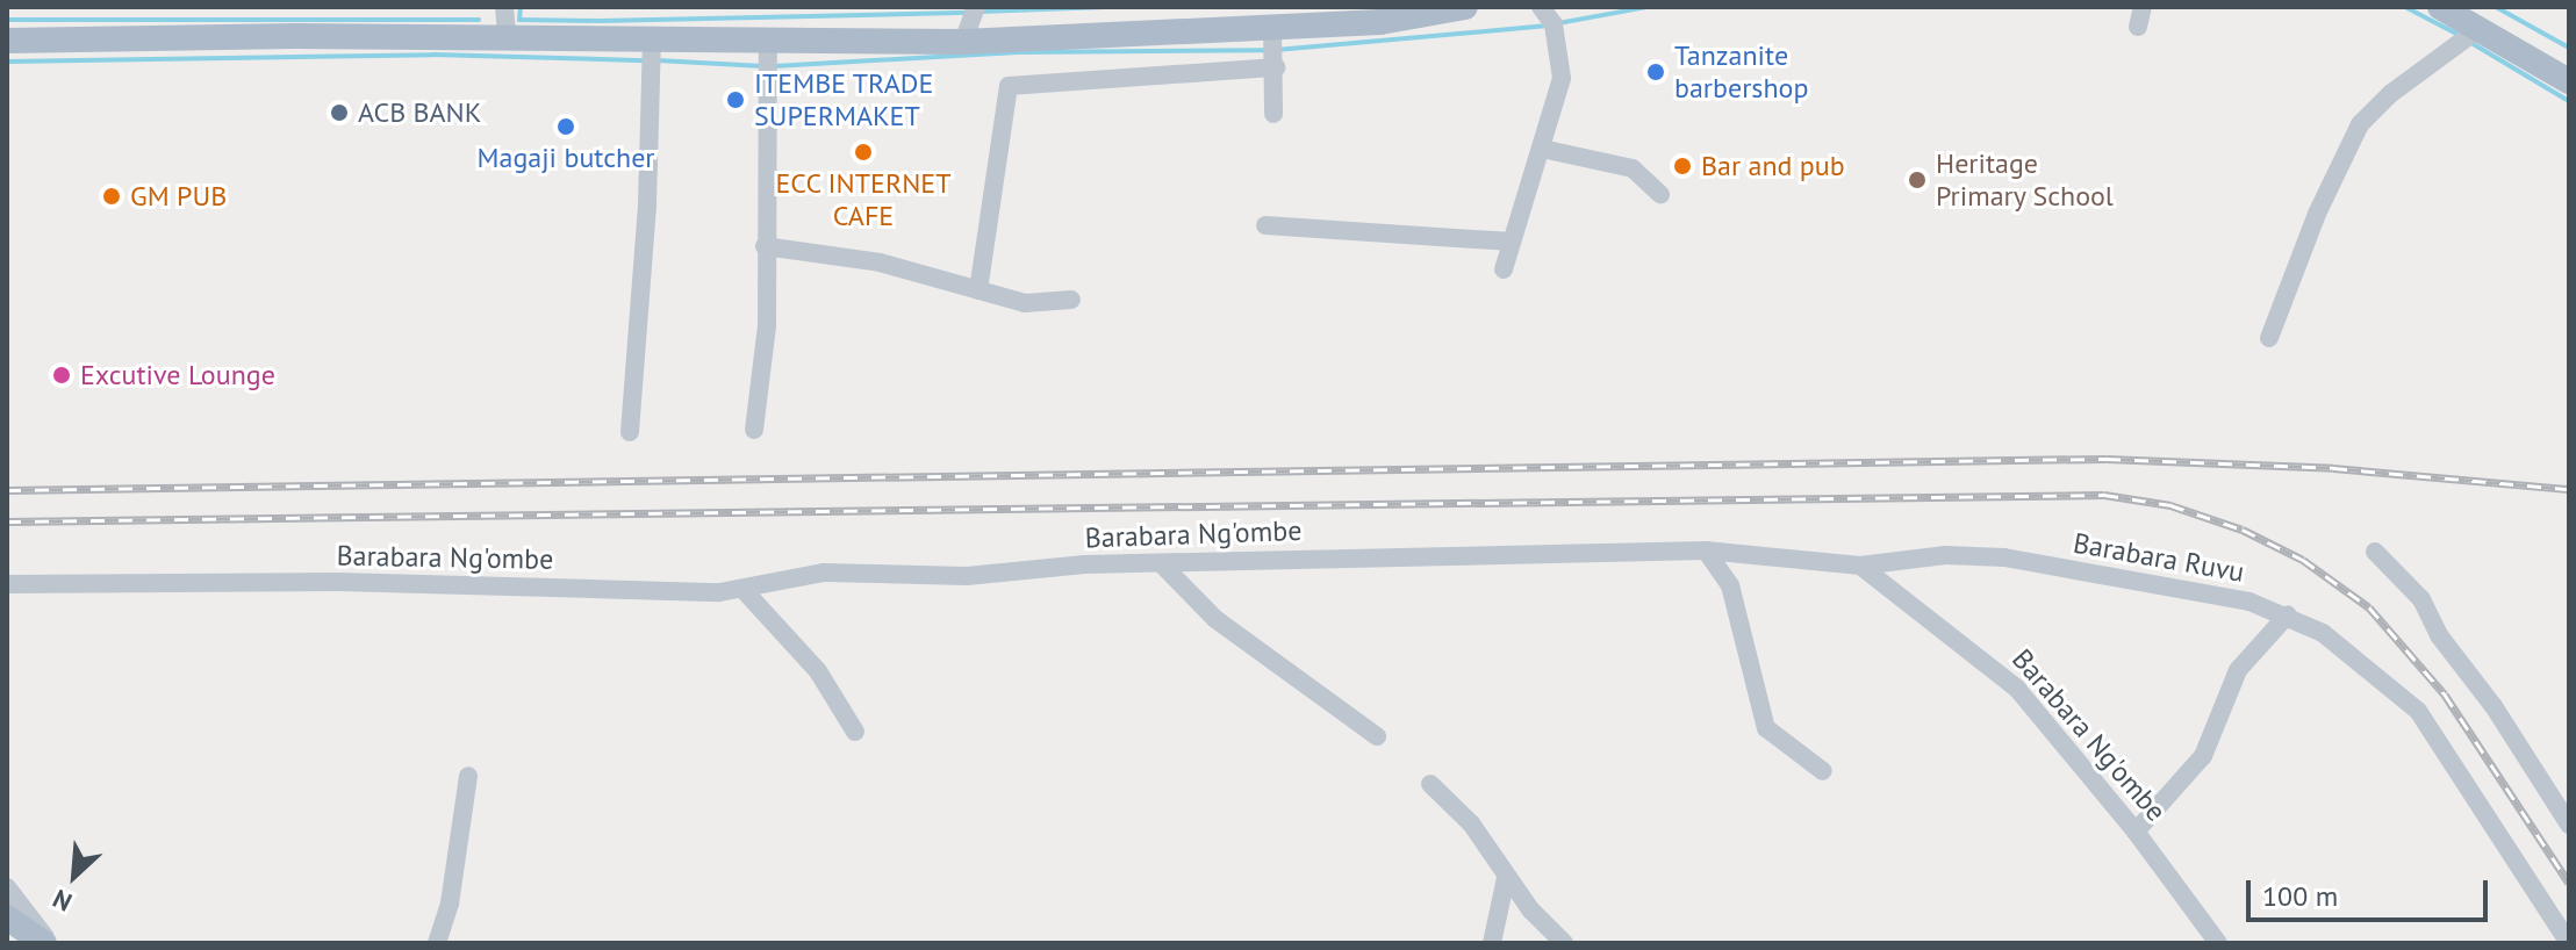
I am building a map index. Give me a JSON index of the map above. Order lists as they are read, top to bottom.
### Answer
{
  "streets": {
    "street": ["Barabara Ng'ombe", "Barabara Ruvu"]
  },
  "crossings": [
    ["Barabara Ng'ombe", "Barabara Ruvu"]
  ],
  "places": [
    "Tanzanite barbershop",
    "ITEMBE TRADE SUPERMAKET",
    "ACB BANK",
    "Magaji butcher",
    "ECC INTERNET CAFE",
    "Bar and pub",
    "Heritage Primary School",
    "GM PUB",
    "Excutive Lounge"
  ],
  "scale_bar": "100 m",
  "north": "bottom left"
}
